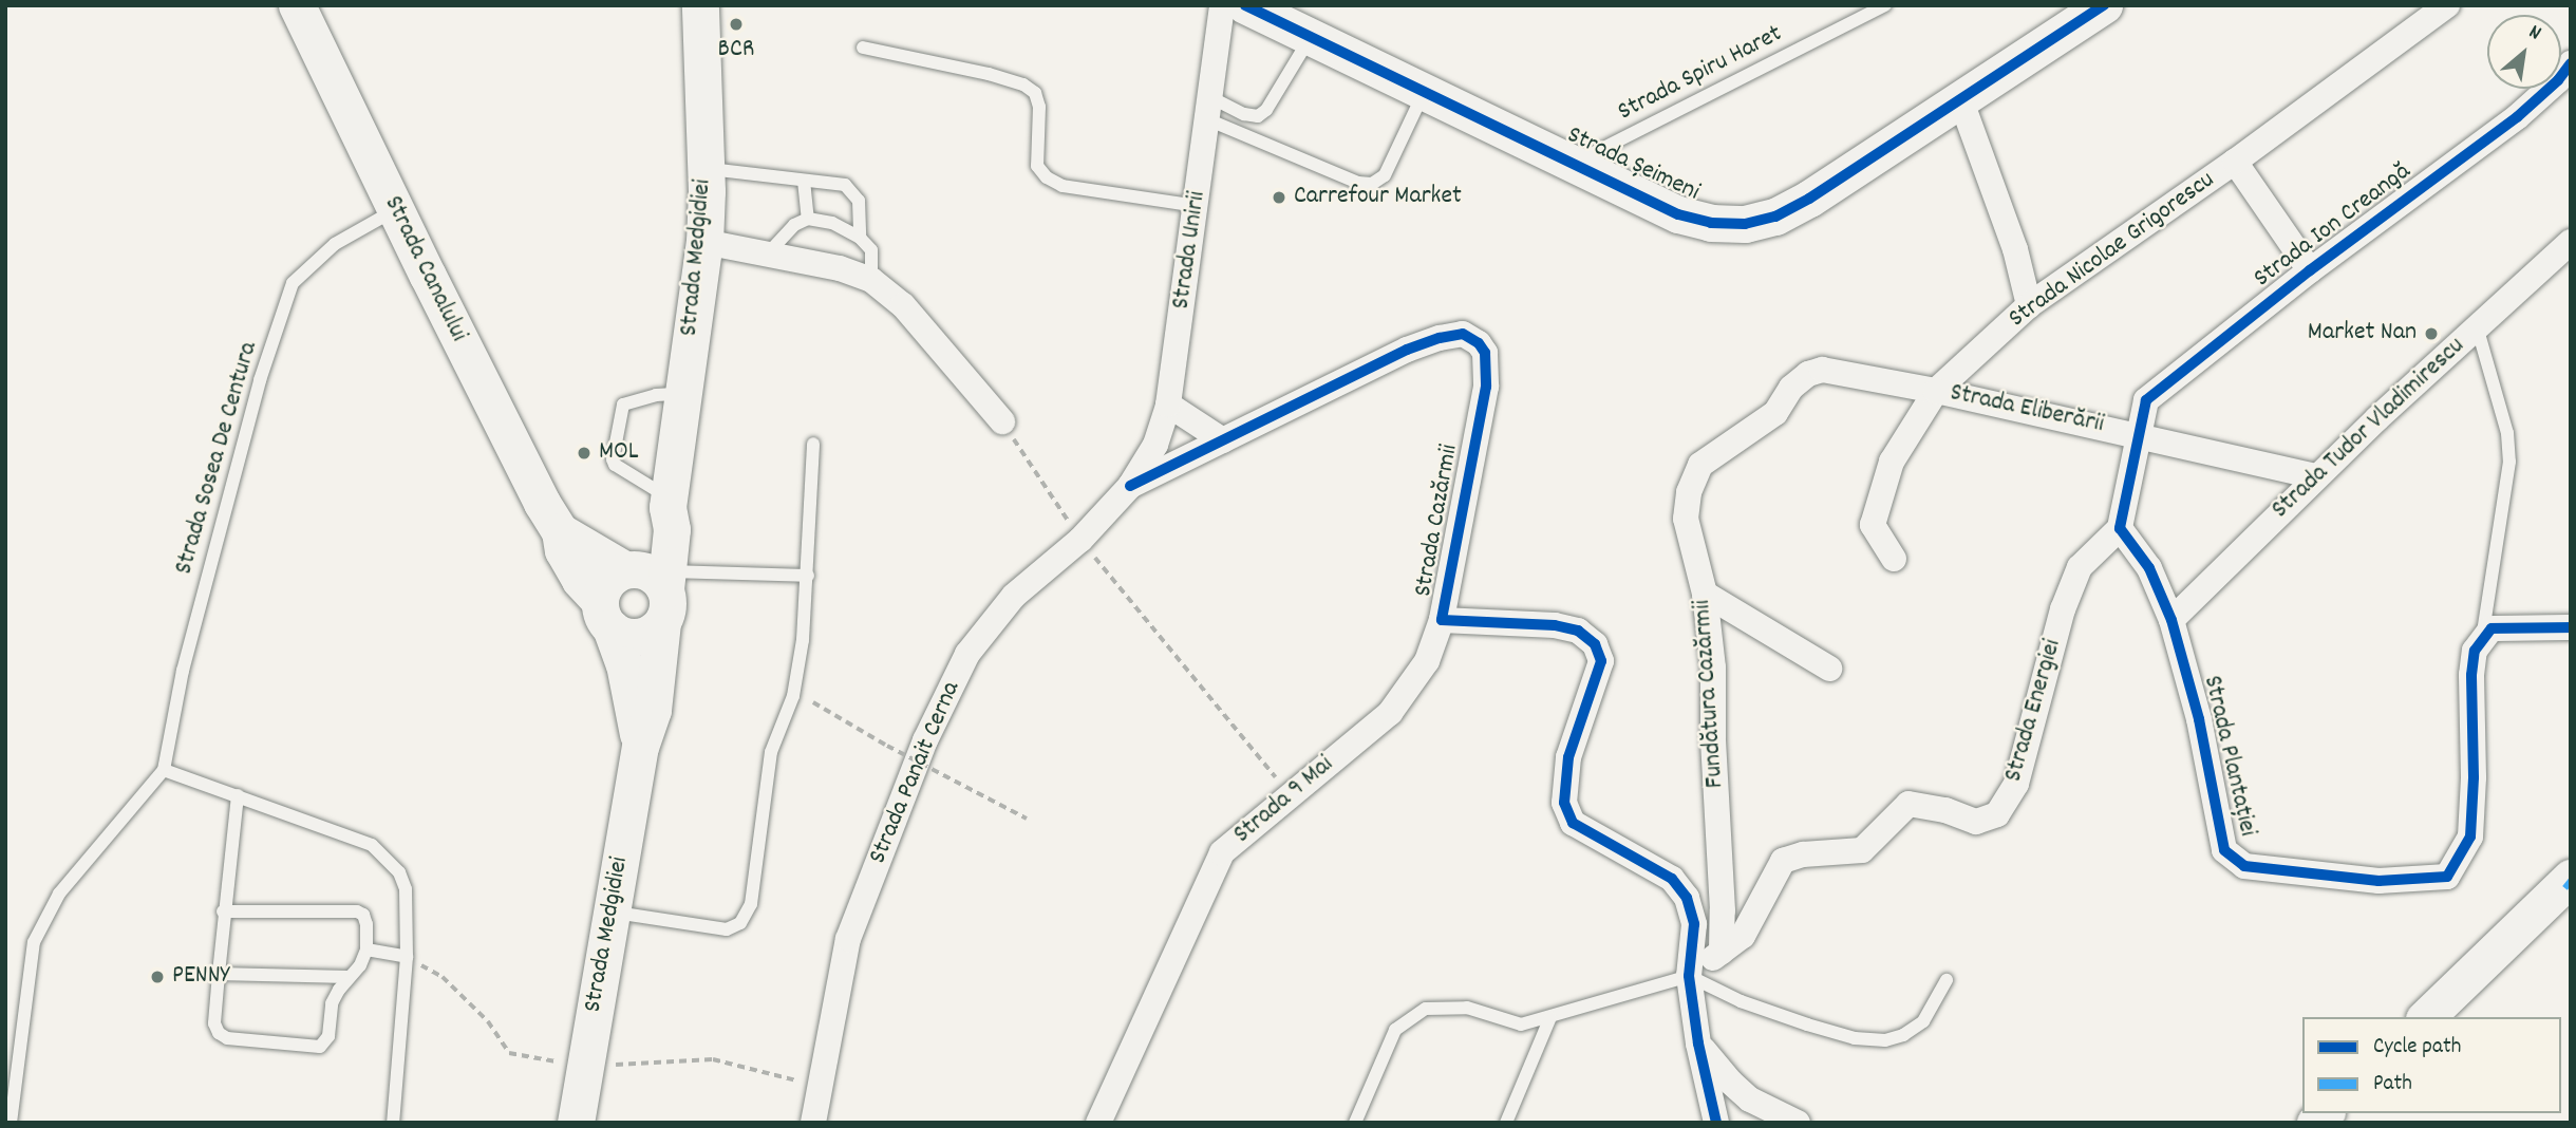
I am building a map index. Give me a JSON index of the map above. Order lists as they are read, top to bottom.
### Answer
{
  "streets": {
    "main road": ["Strada Șeimeni", "Strada Medgidiei", "Strada Canalului"],
    "street": [
      "Strada Ion Creangă",
      "Strada Unirii",
      "Strada Nicolae Grigorescu",
      "Strada Eliberării",
      "Strada Tudor Vladimirescu",
      "Strada Cazărmii",
      "Fundătura Cazărmii",
      "Strada Energiei",
      "Strada Plantației",
      "Strada Panait Cerna",
      "Strada 9 Mai"
    ],
    "lane": ["Strada Spiru Haret", "Strada Sosea De Centura"]
  },
  "crossings": [
    ["Strada Spiru Haret", "Strada Șeimeni"],
    ["Strada Ion Creangă", "Strada Eliberării"],
    ["Strada Unirii", "Strada Cazărmii"],
    ["Strada Unirii", "Strada Panait Cerna"],
    ["Strada Nicolae Grigorescu", "Strada Eliberării"],
    ["Strada Medgidiei", "Strada Canalului"],
    ["Strada Canalului", "Strada Sosea De Centura"],
    ["Strada Eliberării", "Strada Tudor Vladimirescu"],
    ["Strada Eliberării", "Fundătura Cazărmii"],
    ["Strada Tudor Vladimirescu", "Strada Plantației"],
    ["Strada Cazărmii", "Strada Energiei"],
    ["Strada Cazărmii", "Strada Panait Cerna"],
    ["Strada Cazărmii", "Strada 9 Mai"],
    ["Fundătura Cazărmii", "Strada Energiei"],
    ["Strada Energiei", "Strada Plantației"]
  ],
  "places": [
    "BCR",
    "Carrefour Market",
    "Market Nan",
    "MOL",
    "PENNY"
  ],
  "legend": ["Cycle path", "Path"],
  "north": "top right"
}
